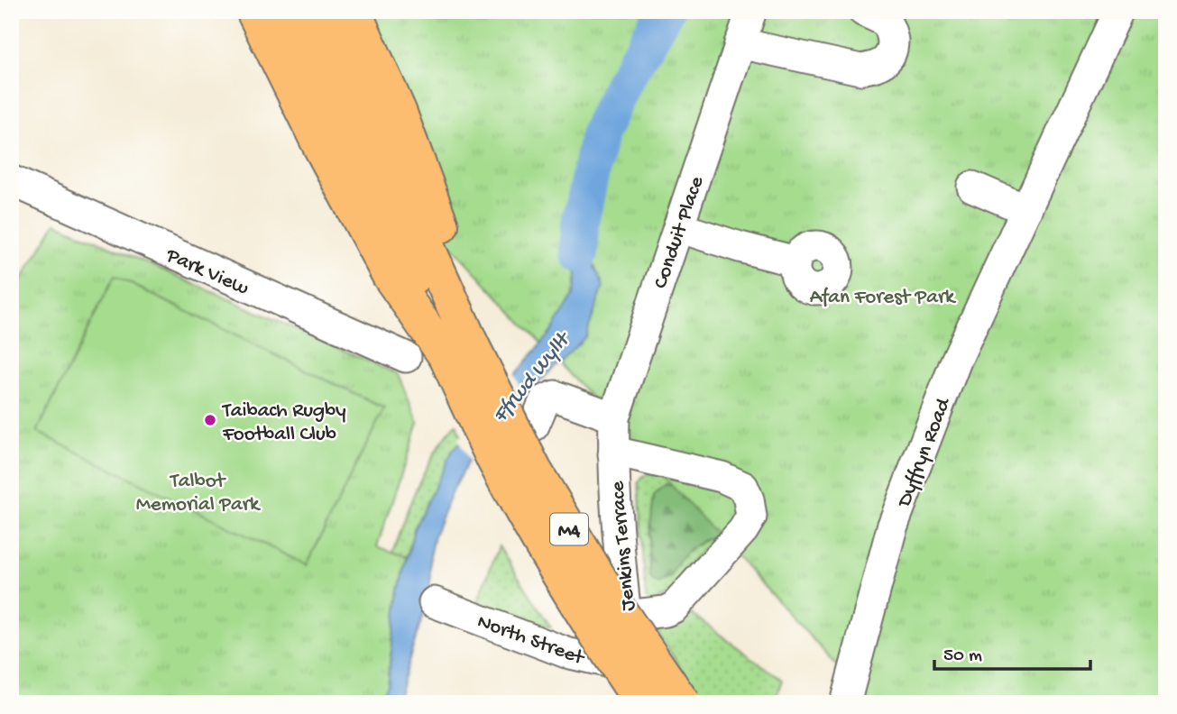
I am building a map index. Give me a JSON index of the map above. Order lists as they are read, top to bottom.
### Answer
{
  "streets": {
    "highway": ["M4"],
    "street": [
      "Conduit Place",
      "Park View",
      "Dyffryn Road",
      "Jenkins Terrace",
      "North Street"
    ]
  },
  "crossings": [
    ["Conduit Place", "Jenkins Terrace"],
    ["Jenkins Terrace", "North Street"]
  ],
  "water": ["Ffrwd Wyllt"],
  "parks": ["Afan Forest Park", "Talbot Memorial Park"],
  "places": ["Taibach Rugby Football Club"],
  "scale_bar": "50 m"
}
